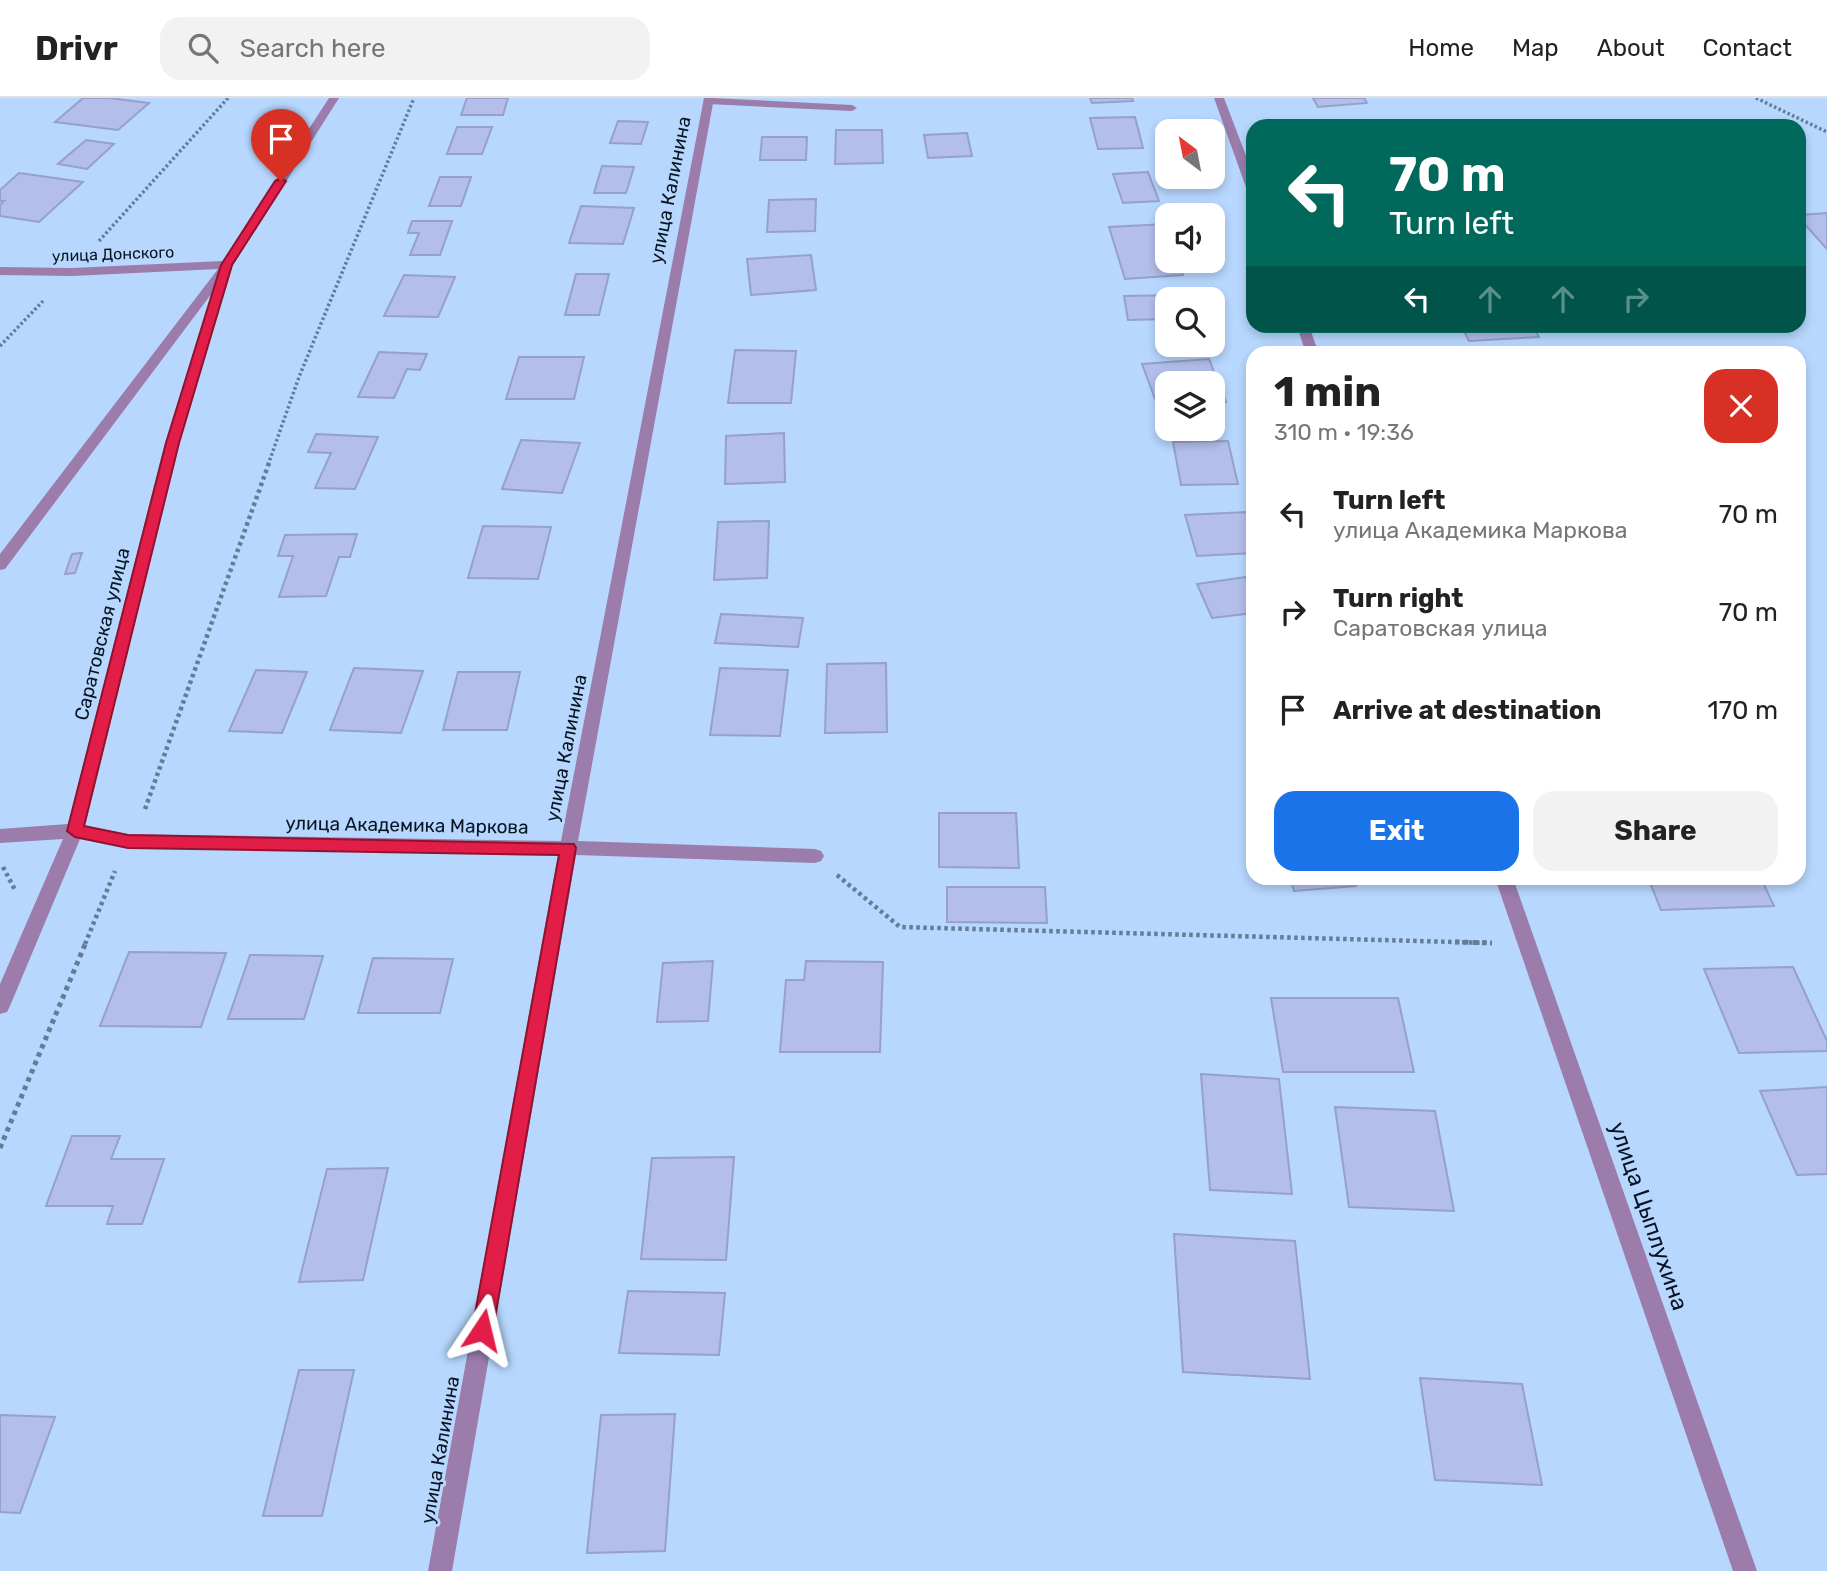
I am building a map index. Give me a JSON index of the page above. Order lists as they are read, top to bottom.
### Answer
{
  "streets": {
    "street": [
      "улица Калинина",
      "улица Донского",
      "Саратовская улица",
      "улица Академика Маркова",
      "улица Цыплухина"
    ]
  },
  "crossings": [
    ["улица Калинина", "улица Академика Маркова"],
    ["улица Донского", "Саратовская улица"],
    ["Саратовская улица", "улица Академика Маркова"]
  ],
  "north": "top left",
  "page": {
    "header": "Drivr",
    "search": "Search here",
    "nav": [
      "Home",
      "Map",
      "About",
      "Contact"
    ],
    "turn": ["70 m", "Turn left"],
    "heading": ["1 min", "310 m · 19:36"],
    "list": [
      {
        "name": "Turn left",
        "note": "улица Академика Маркова",
        "value": "70 m"
      },
      {
        "name": "Turn right",
        "note": "Саратовская улица",
        "value": "70 m"
      },
      {
        "name": "Arrive at destination",
        "value": "170 m"
      }
    ],
    "buttons": ["Exit", "Share"]
  }
}
